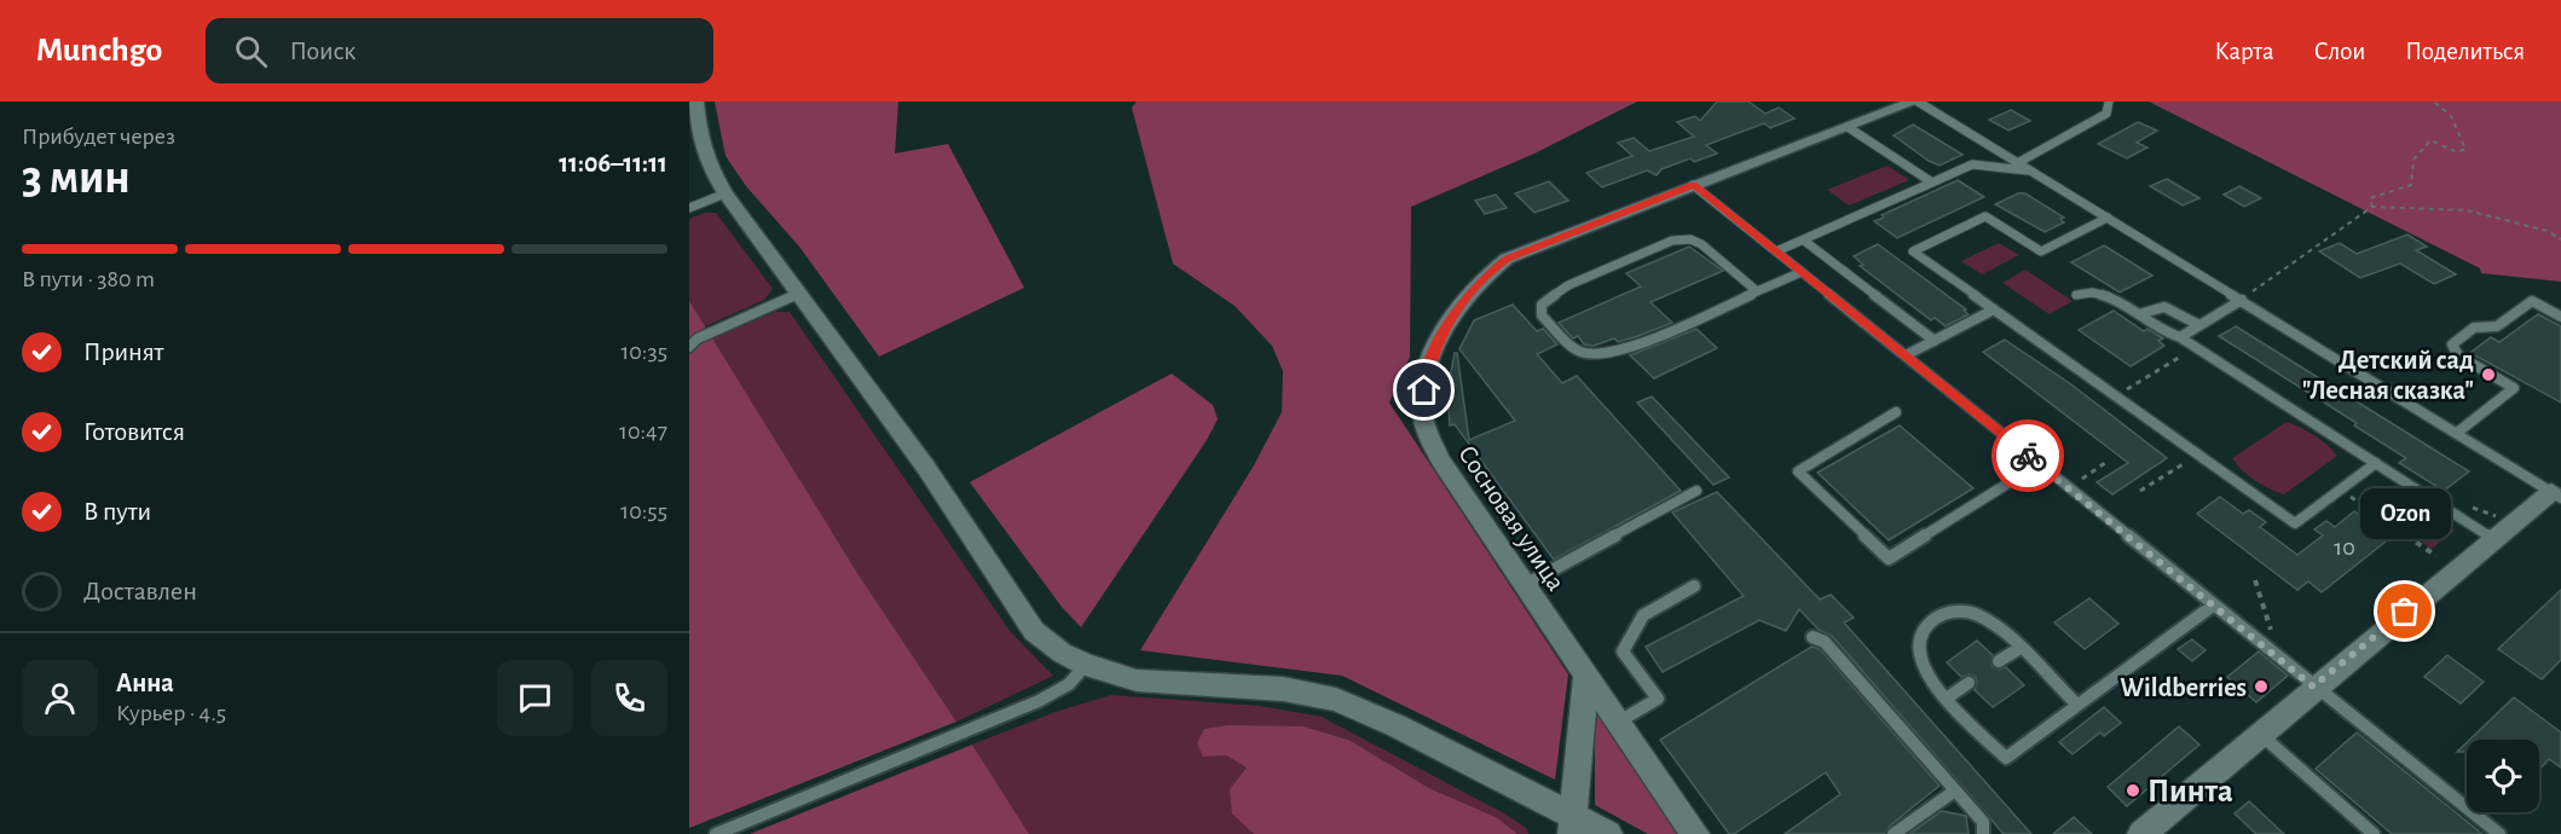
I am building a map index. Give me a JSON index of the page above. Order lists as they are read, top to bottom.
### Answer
{
  "streets": {
    "street": ["Сосновая улица"]
  },
  "places": [
    "Детский сад \"Лесная сказка\"",
    "Ozon",
    "Wildberries",
    "Пинта"
  ],
  "house_numbers": ["10"],
  "page": {
    "header": "Munchgo",
    "search": "Поиск",
    "nav": ["Карта", "Слои", "Поделиться"],
    "heading": ["3 мин", "Прибудет через", "11:06–11:11"],
    "panel": ["Анна", "Курьер · 4.5"],
    "bar": "В пути · 380 m",
    "list": [
      ["Принят", "10:35"],
      ["Готовится", "10:47"],
      ["В пути", "10:55"],
      "Доставлен"
    ],
    "bubble": "Ozon"
  }
}
